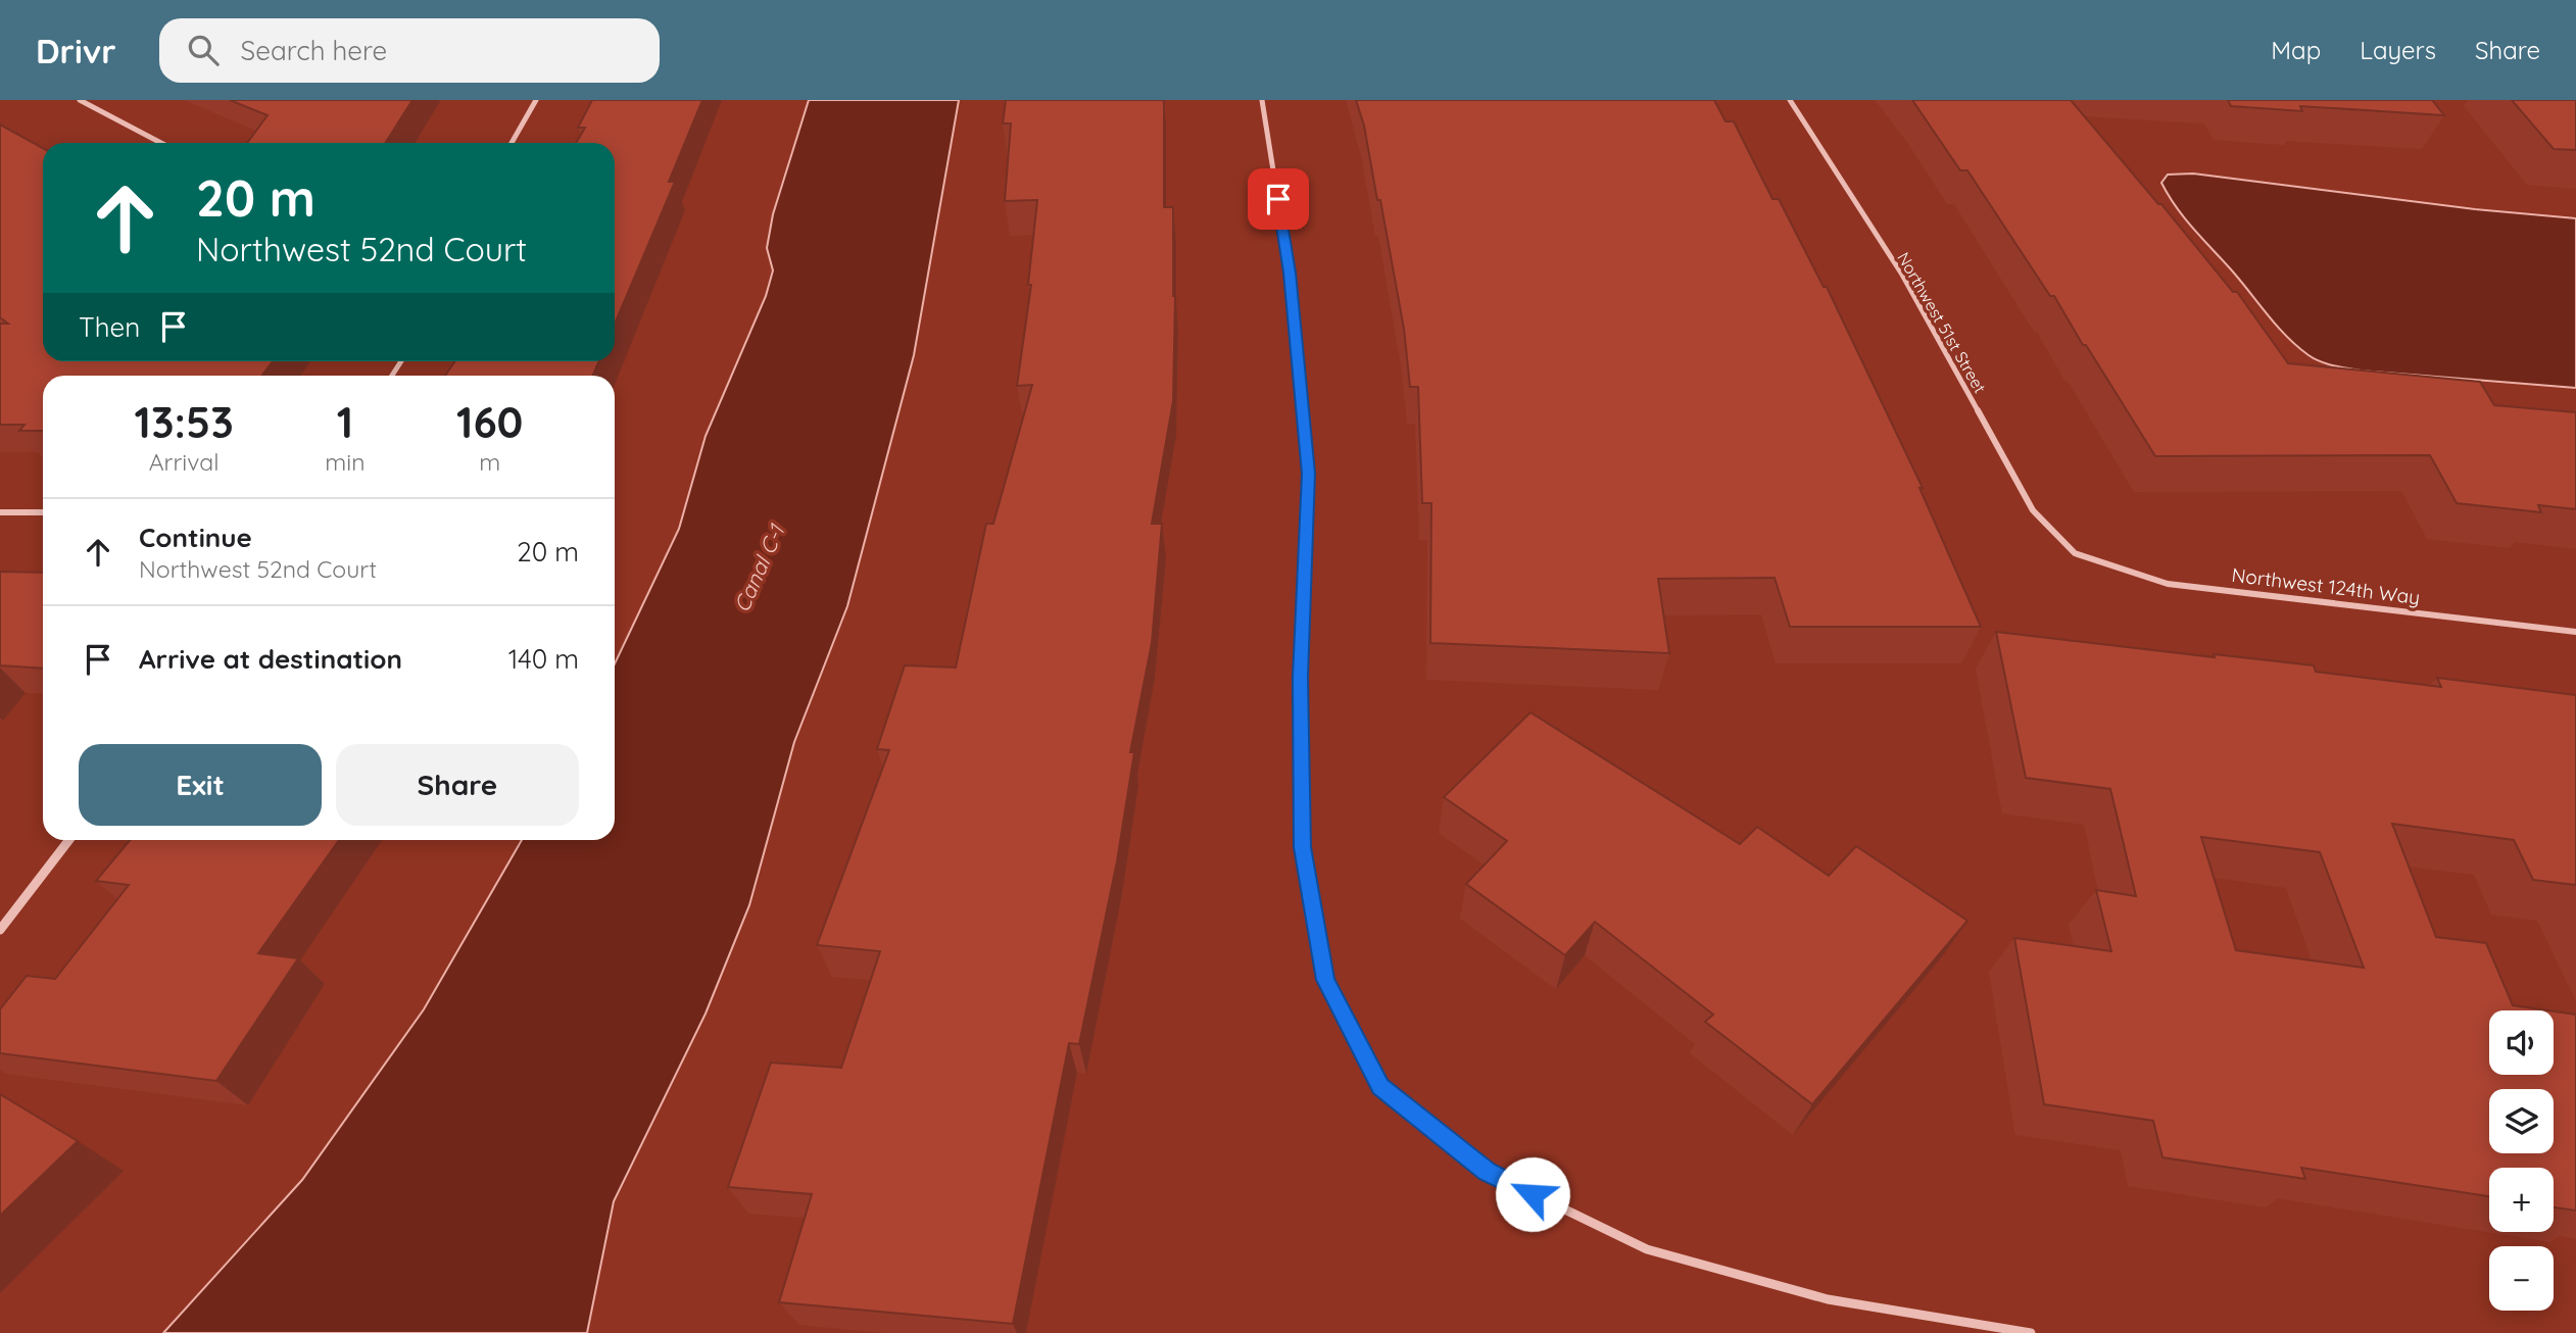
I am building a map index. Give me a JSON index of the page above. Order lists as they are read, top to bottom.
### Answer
{
  "streets": {
    "street": ["Northwest 51st Street", "Northwest 124th Way"]
  },
  "crossings": [
    ["Northwest 51st Street", "Northwest 124th Way"]
  ],
  "water": ["Canal C-1"],
  "page": {
    "header": "Drivr",
    "search": "Search here",
    "nav": ["Map", "Layers", "Share"],
    "turn": ["20 m", "Northwest 52nd Court"],
    "then": "Then",
    "eta": [
      "13:53",
      "Arrival",
      "1",
      "min",
      "160",
      "m"
    ],
    "list": [
      {
        "name": "Continue",
        "note": "Northwest 52nd Court",
        "value": "20 m"
      },
      {
        "name": "Arrive at destination",
        "value": "140 m"
      }
    ],
    "buttons": ["Exit", "Share"],
    "map_buttons": ["+", "−"]
  }
}
